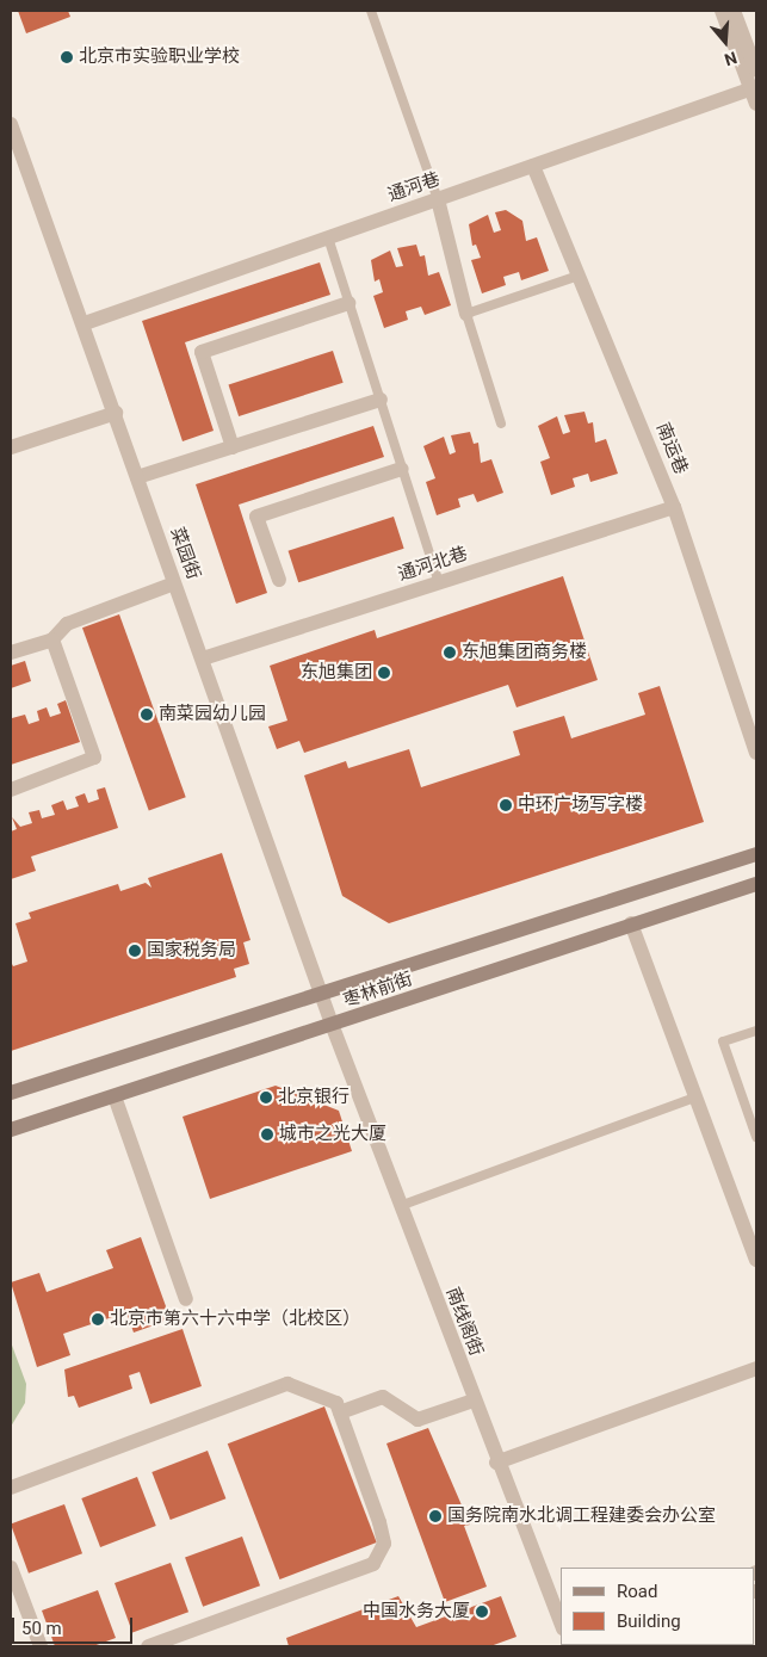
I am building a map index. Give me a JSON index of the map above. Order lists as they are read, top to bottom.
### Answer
{
  "streets": {
    "main road": ["枣林前街"],
    "street": [
      "通河巷",
      "南运巷",
      "菜园街",
      "通河北巷",
      "南线阁街"
    ]
  },
  "crossings": [
    ["通河巷", "南运巷"],
    ["通河巷", "菜园街"],
    ["南运巷", "通河北巷"],
    ["菜园街", "通河北巷"],
    ["菜园街", "枣林前街"],
    ["菜园街", "南线阁街"],
    ["枣林前街", "南线阁街"]
  ],
  "places": [
    "北京市实验职业学校",
    "东旭集团商务楼",
    "东旭集团",
    "南菜园幼儿园",
    "中环广场写字楼",
    "国家税务局",
    "北京银行",
    "城市之光大厦",
    "北京市第六十六中学（北校区）",
    "国务院南水北调工程建委会办公室",
    "中国水务大厦"
  ],
  "legend": ["Road", "Building"],
  "scale_bar": "50 m",
  "north": "bottom"
}
